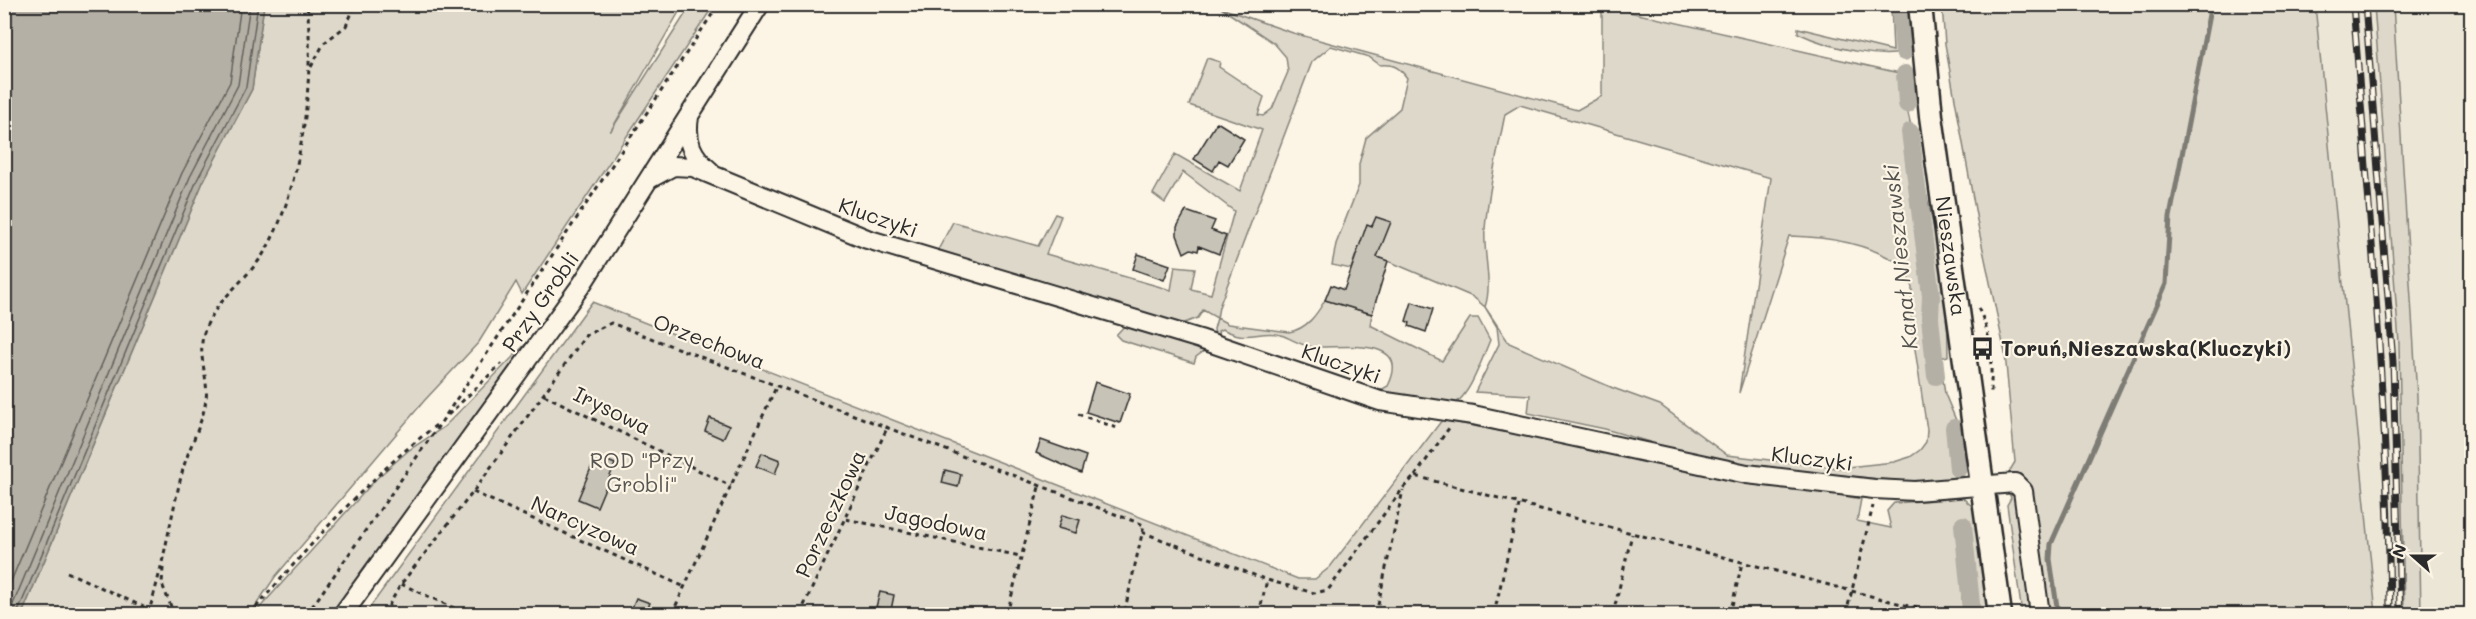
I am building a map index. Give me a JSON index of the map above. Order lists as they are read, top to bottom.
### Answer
{
  "streets": {
    "main road": ["Nieszawska"],
    "street": ["Kluczyki", "Przy Grobli"],
    "path": [
      "Orzechowa",
      "Irysowa",
      "Porzeczkowa",
      "Jagodowa",
      "Narcyzowa"
    ]
  },
  "crossings": [
    ["Kluczyki", "Nieszawska"],
    ["Kluczyki", "Przy Grobli"],
    ["Orzechowa", "Irysowa"],
    ["Orzechowa", "Porzeczkowa"],
    ["Orzechowa", "Narcyzowa"],
    ["Porzeczkowa", "Jagodowa"]
  ],
  "water": ["Kanał Nieszawski"],
  "parks": ["ROD \"Przy Grobli\""],
  "places": {
    "bus stop": ["Toruń,Nieszawska(Kluczyki)"]
  },
  "north": "left"
}
